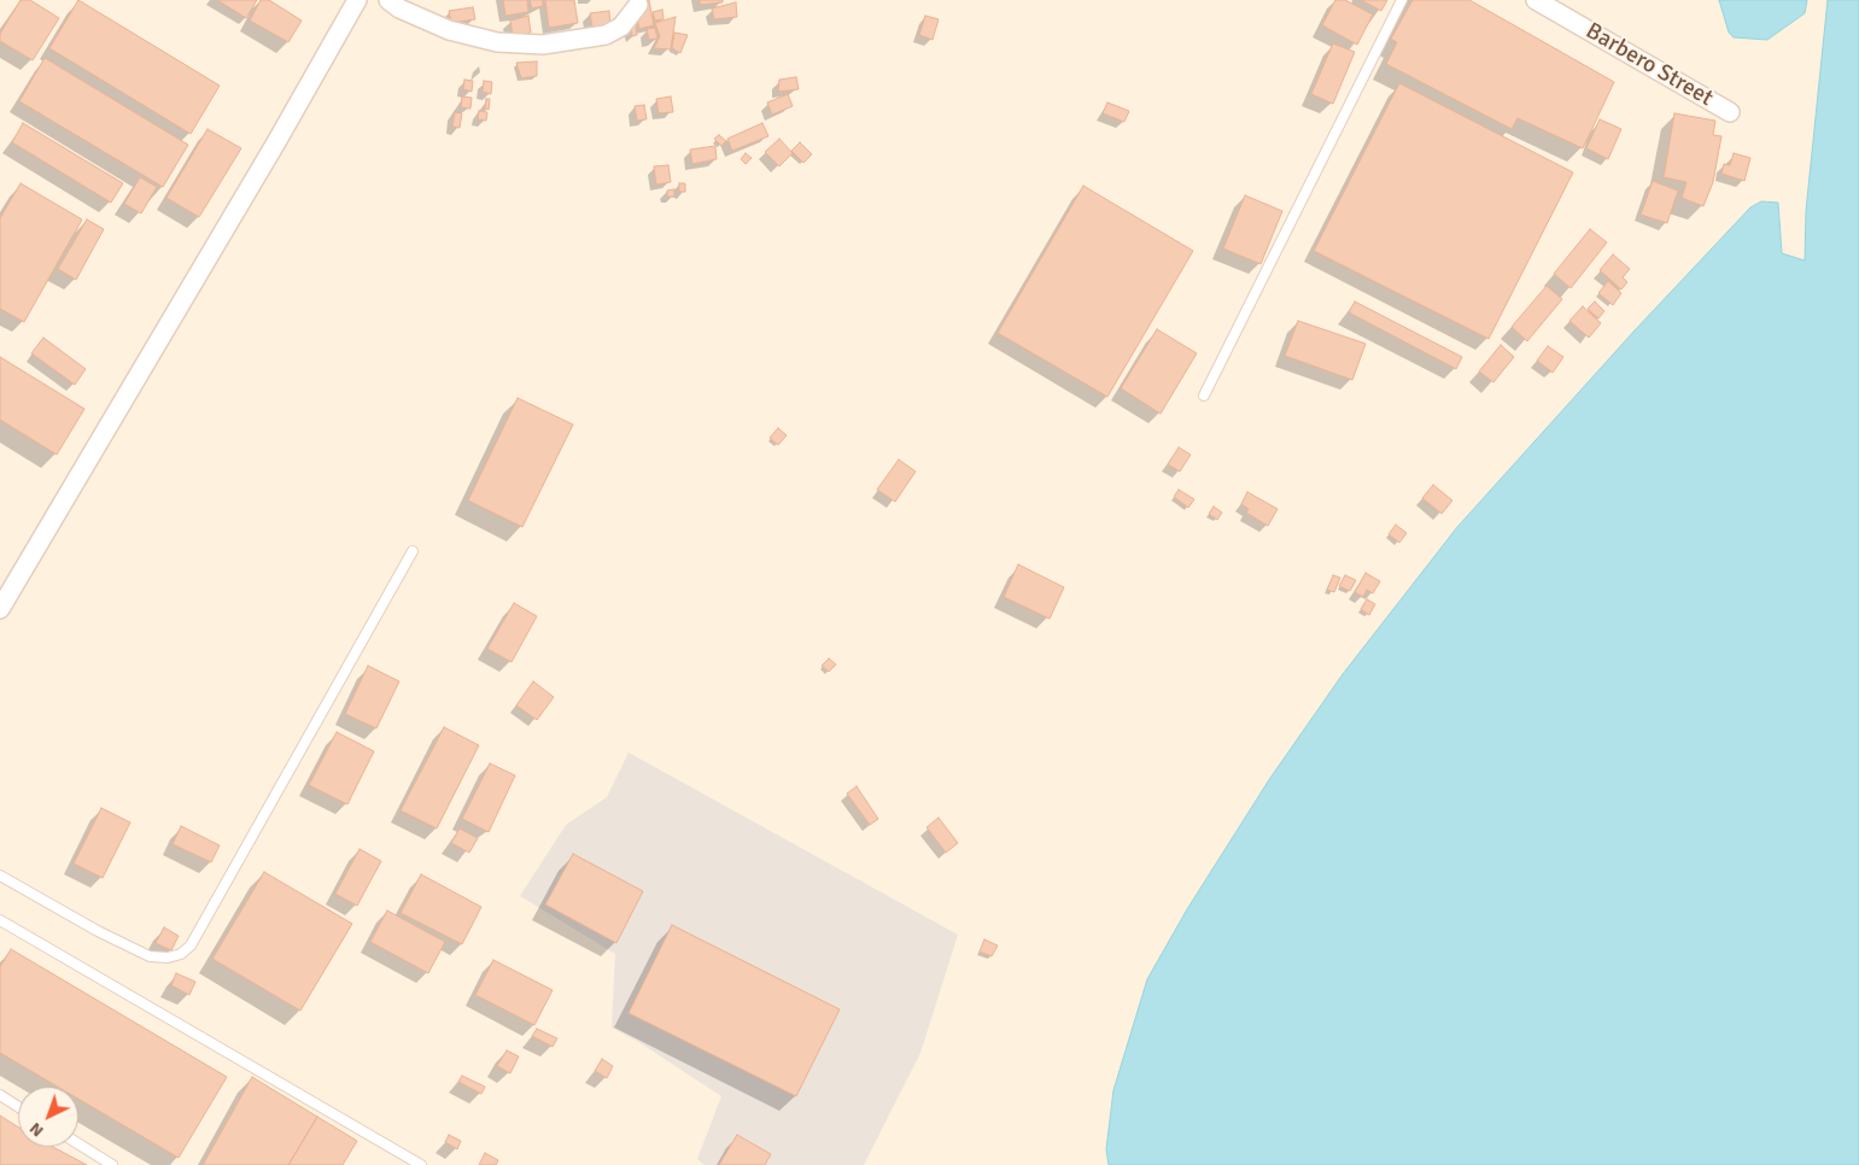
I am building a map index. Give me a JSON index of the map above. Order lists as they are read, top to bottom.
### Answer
{
  "streets": {
    "street": ["Barbero Street"]
  },
  "north": "bottom left"
}
